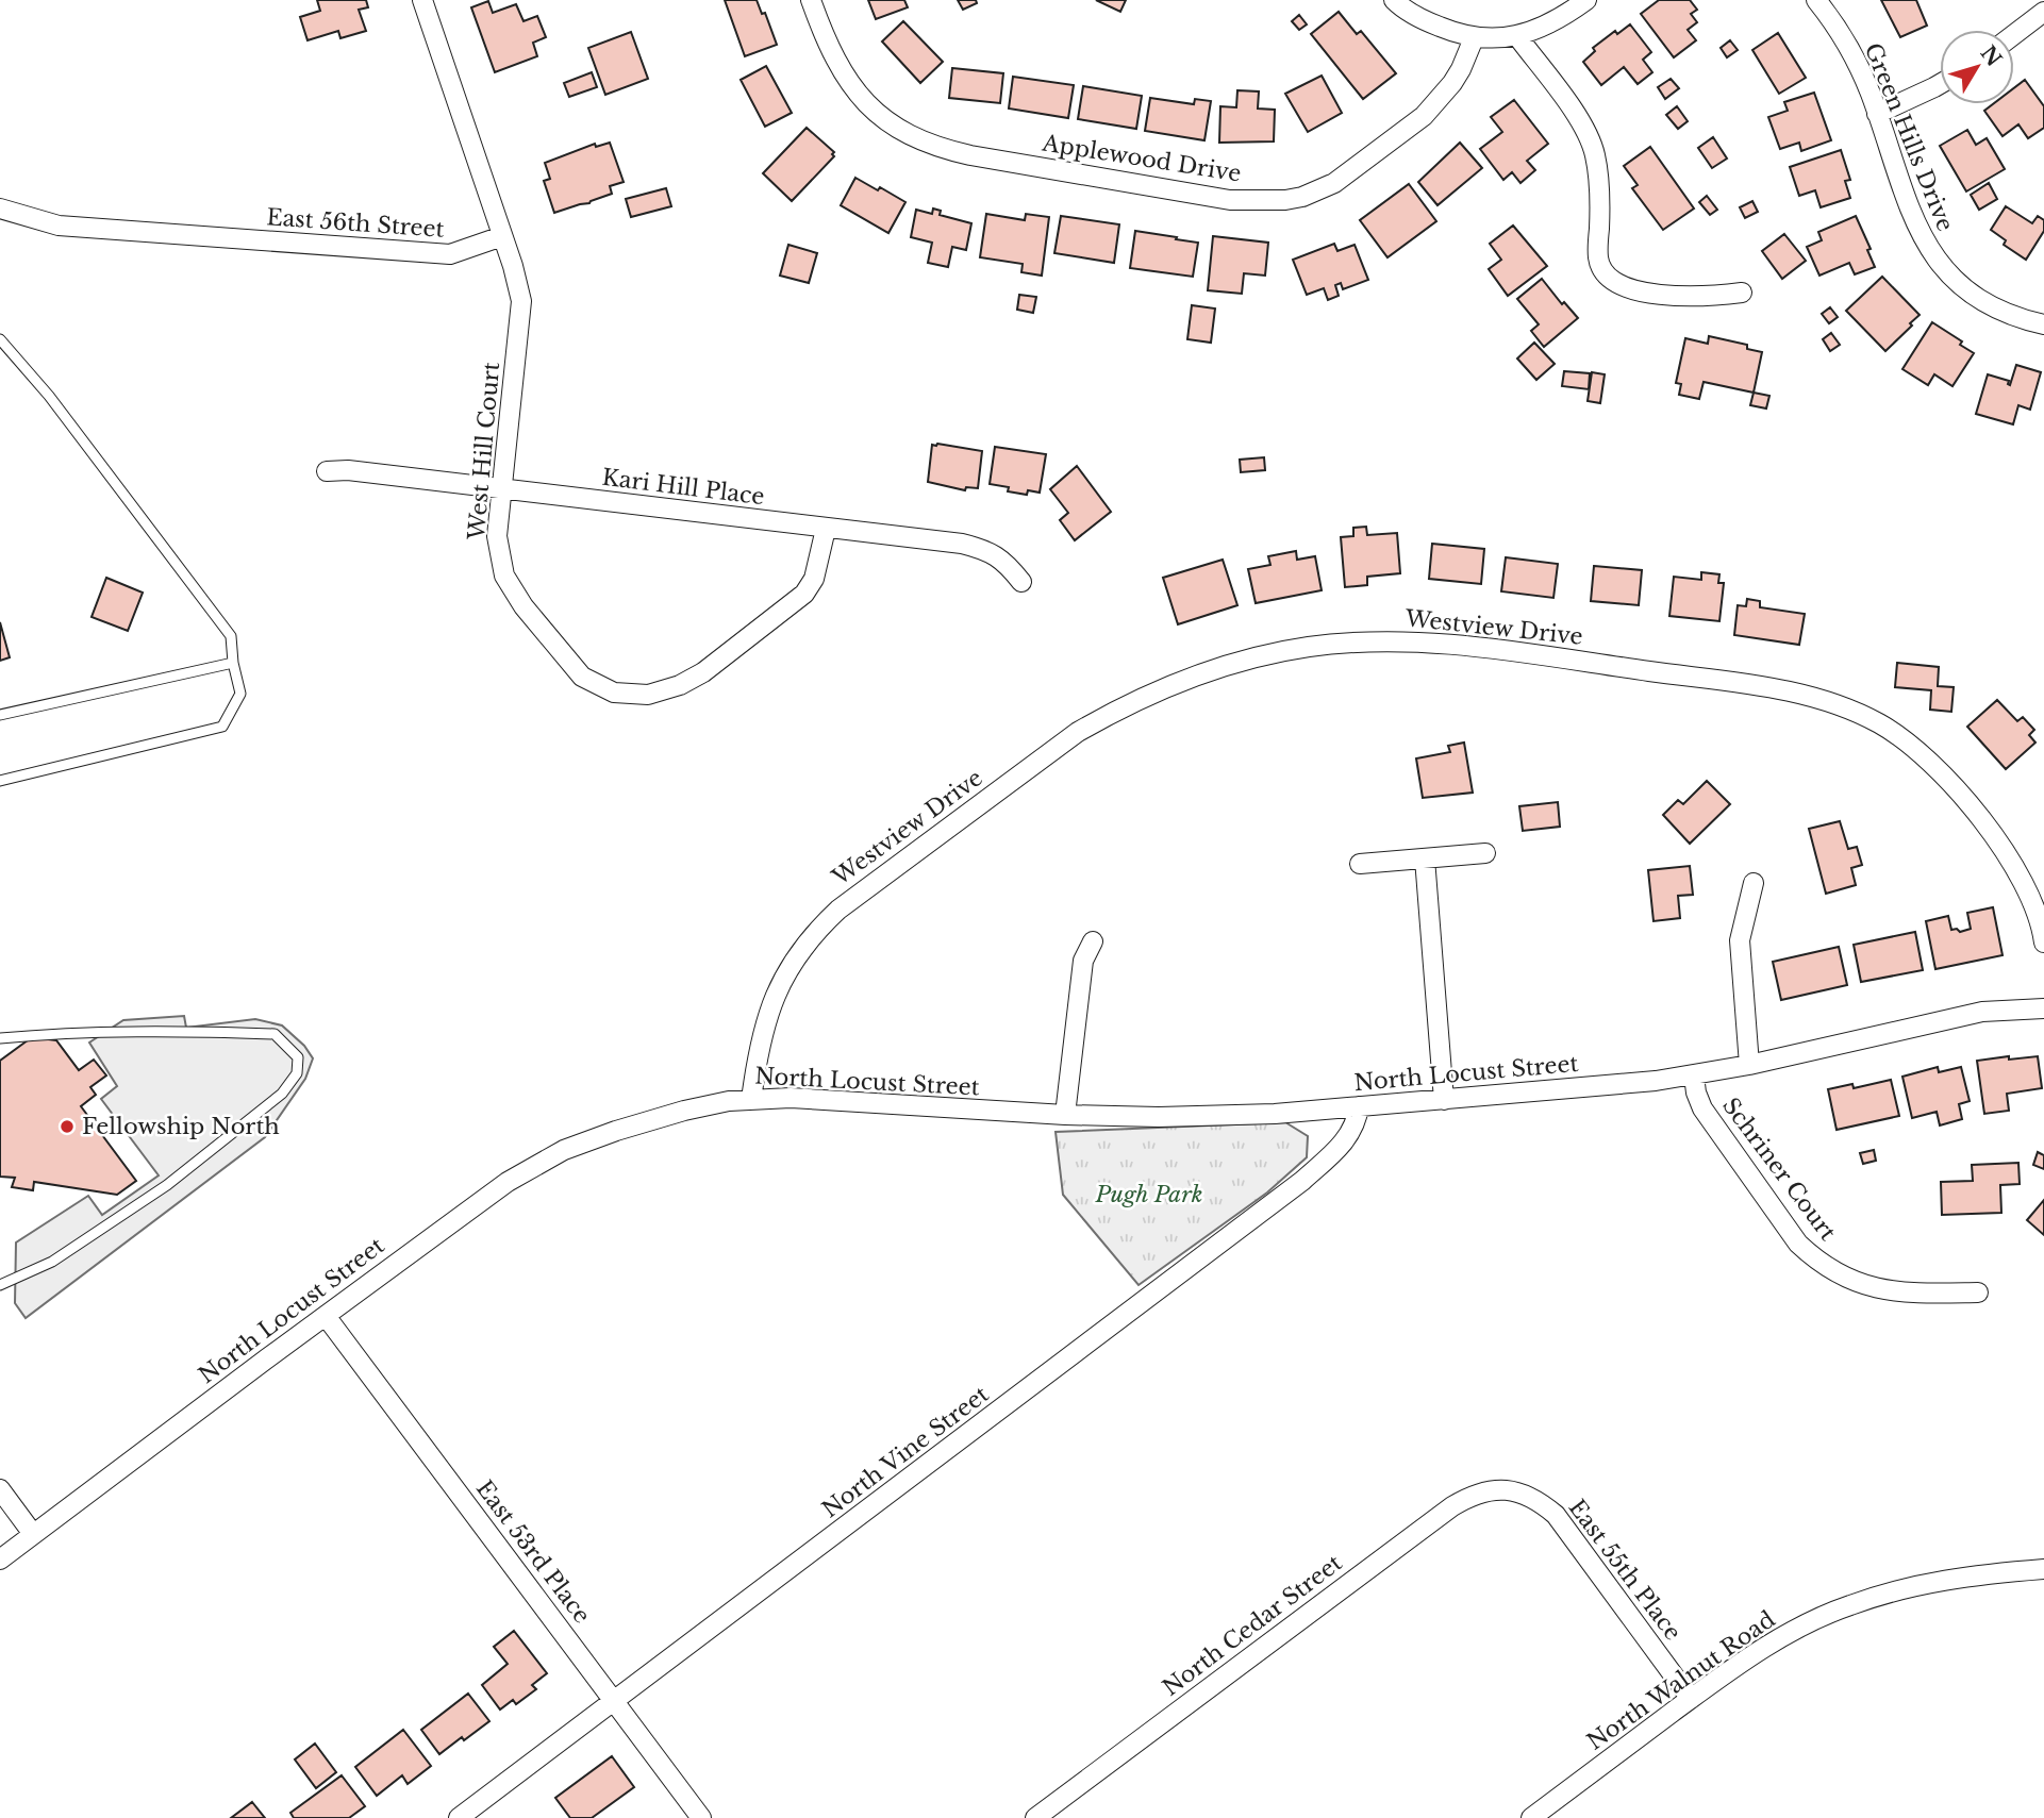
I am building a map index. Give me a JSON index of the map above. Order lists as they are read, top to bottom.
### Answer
{
  "streets": {
    "street": [
      "Green Hills Drive",
      "Applewood Drive",
      "East 56th Street",
      "West Hill Court",
      "Kari Hill Place",
      "Westview Drive",
      "North Locust Street",
      "Schriner Court",
      "North Vine Street",
      "East 53rd Place",
      "East 55th Place",
      "North Cedar Street",
      "North Walnut Road"
    ]
  },
  "crossings": [
    ["East 56th Street", "West Hill Court"],
    ["West Hill Court", "Kari Hill Place"],
    ["Westview Drive", "North Locust Street"],
    ["North Locust Street", "Schriner Court"],
    ["North Locust Street", "North Vine Street"],
    ["North Locust Street", "East 53rd Place"],
    ["North Vine Street", "East 53rd Place"],
    ["East 55th Place", "North Cedar Street"],
    ["East 55th Place", "North Walnut Road"]
  ],
  "parks": ["Pugh Park"],
  "places": ["Fellowship North"],
  "north": "top right"
}
